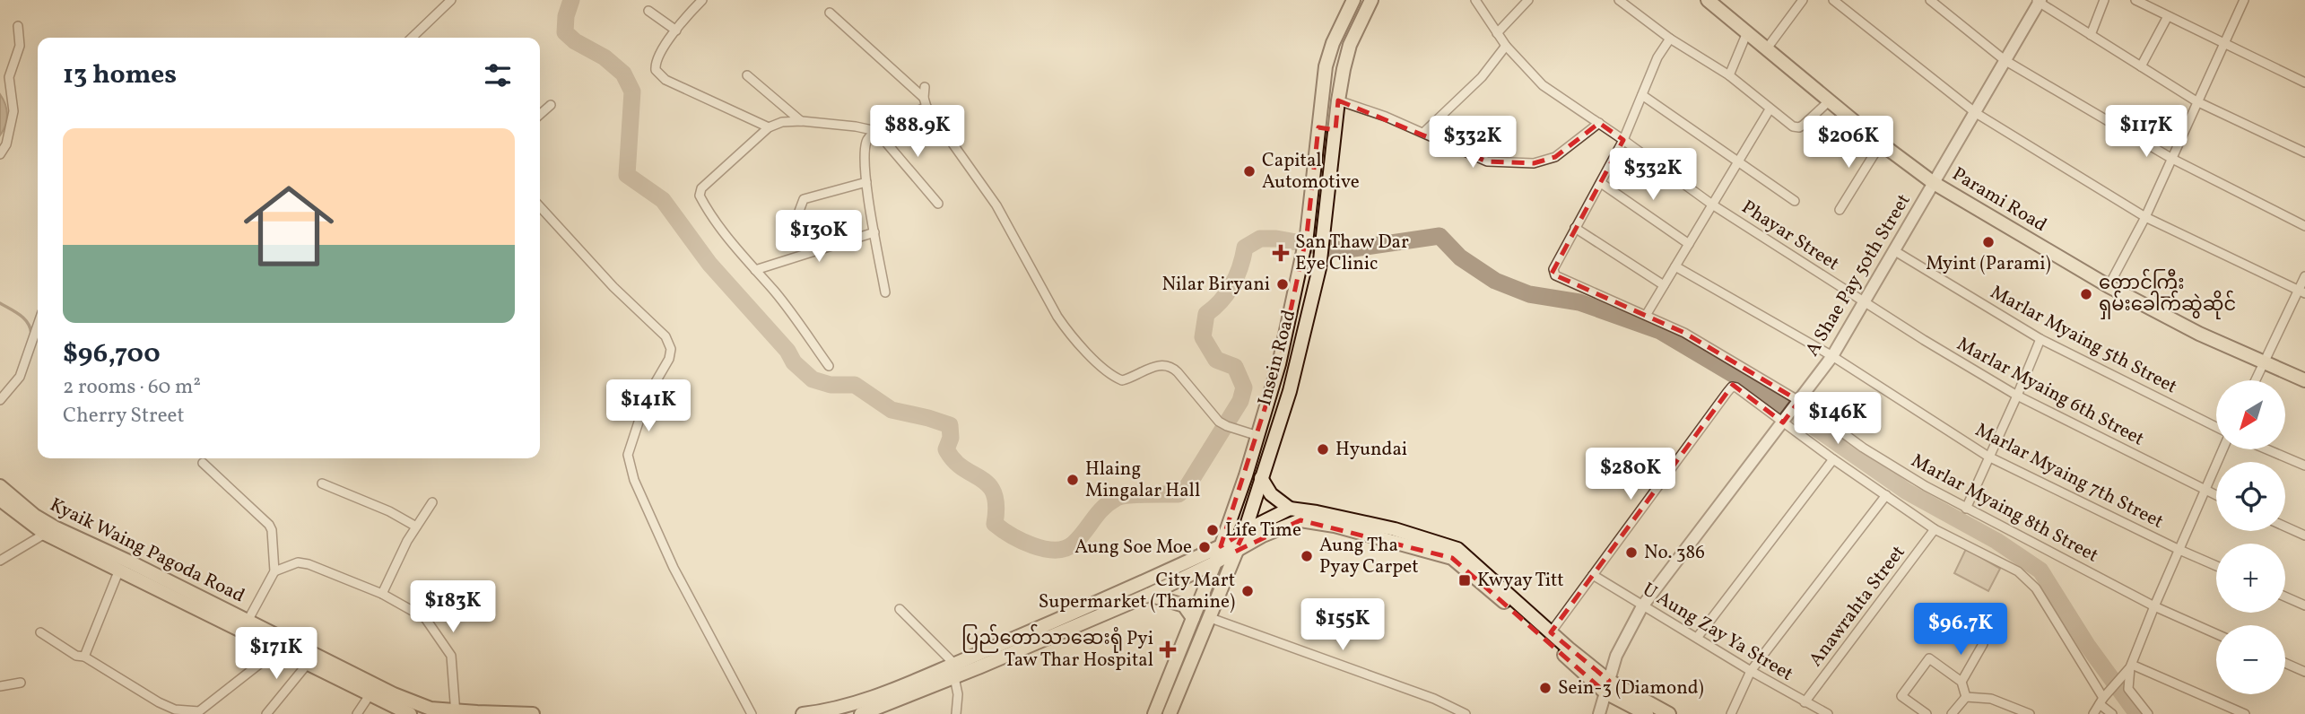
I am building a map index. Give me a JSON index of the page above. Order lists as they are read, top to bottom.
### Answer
{
  "streets": {
    "main road": ["Parami Road", "Insein Road", "Kyaik Waing Pagoda Road"],
    "street": [
      "Phayar Street",
      "A Shae Pay 50th Street",
      "Marlar Myaing 5th Street",
      "Marlar Myaing 6th Street",
      "Marlar Myaing 7th Street",
      "Marlar Myaing 8th Street",
      "Anawrahta Street",
      "U Aung Zay Ya Street"
    ]
  },
  "crossings": [
    ["Parami Road", "A Shae Pay 50th Street"],
    ["Phayar Street", "A Shae Pay 50th Street"],
    ["Phayar Street", "Marlar Myaing 6th Street"],
    ["A Shae Pay 50th Street", "Marlar Myaing 5th Street"],
    ["A Shae Pay 50th Street", "Marlar Myaing 6th Street"],
    ["A Shae Pay 50th Street", "Marlar Myaing 7th Street"],
    ["A Shae Pay 50th Street", "Marlar Myaing 8th Street"],
    ["A Shae Pay 50th Street", "U Aung Zay Ya Street"],
    ["Anawrahta Street", "U Aung Zay Ya Street"]
  ],
  "places": {
    "other": [
      "Capital Automotive",
      "Myint (Parami)",
      "Nilar Biryani",
      "တောင်ကြီး ရှမ်းခေါက်ဆွဲဆိုင်",
      "Hyundai",
      "Hlaing Mingalar Hall",
      "Life Time",
      "Aung Soe Moe",
      "No. 386",
      "Aung Tha Pyay Carpet",
      "City Mart Supermarket (Thamine)",
      "Sein-3 (Diamond)"
    ],
    "health": ["San Thaw Dar Eye Clinic", "ပြည်တော်သာဆေးရုံ Pyi Taw Thar Hospital"],
    "transit": ["Kwyay Titt"]
  },
  "north": "bottom left",
  "page": {
    "heading": "13 homes",
    "price": [
      "$88.9K",
      "$117K",
      "$332K",
      "$206K",
      "$332K",
      "$130K",
      "$141K",
      "$146K",
      "$280K",
      "$183K",
      "$155K",
      "$96.7K",
      "$171K"
    ],
    "list": [
      {
        "name": "$96,700",
        "note": "2 rooms · 60 m² · Cherry Street"
      }
    ],
    "map_buttons": ["+", "−"]
  }
}
